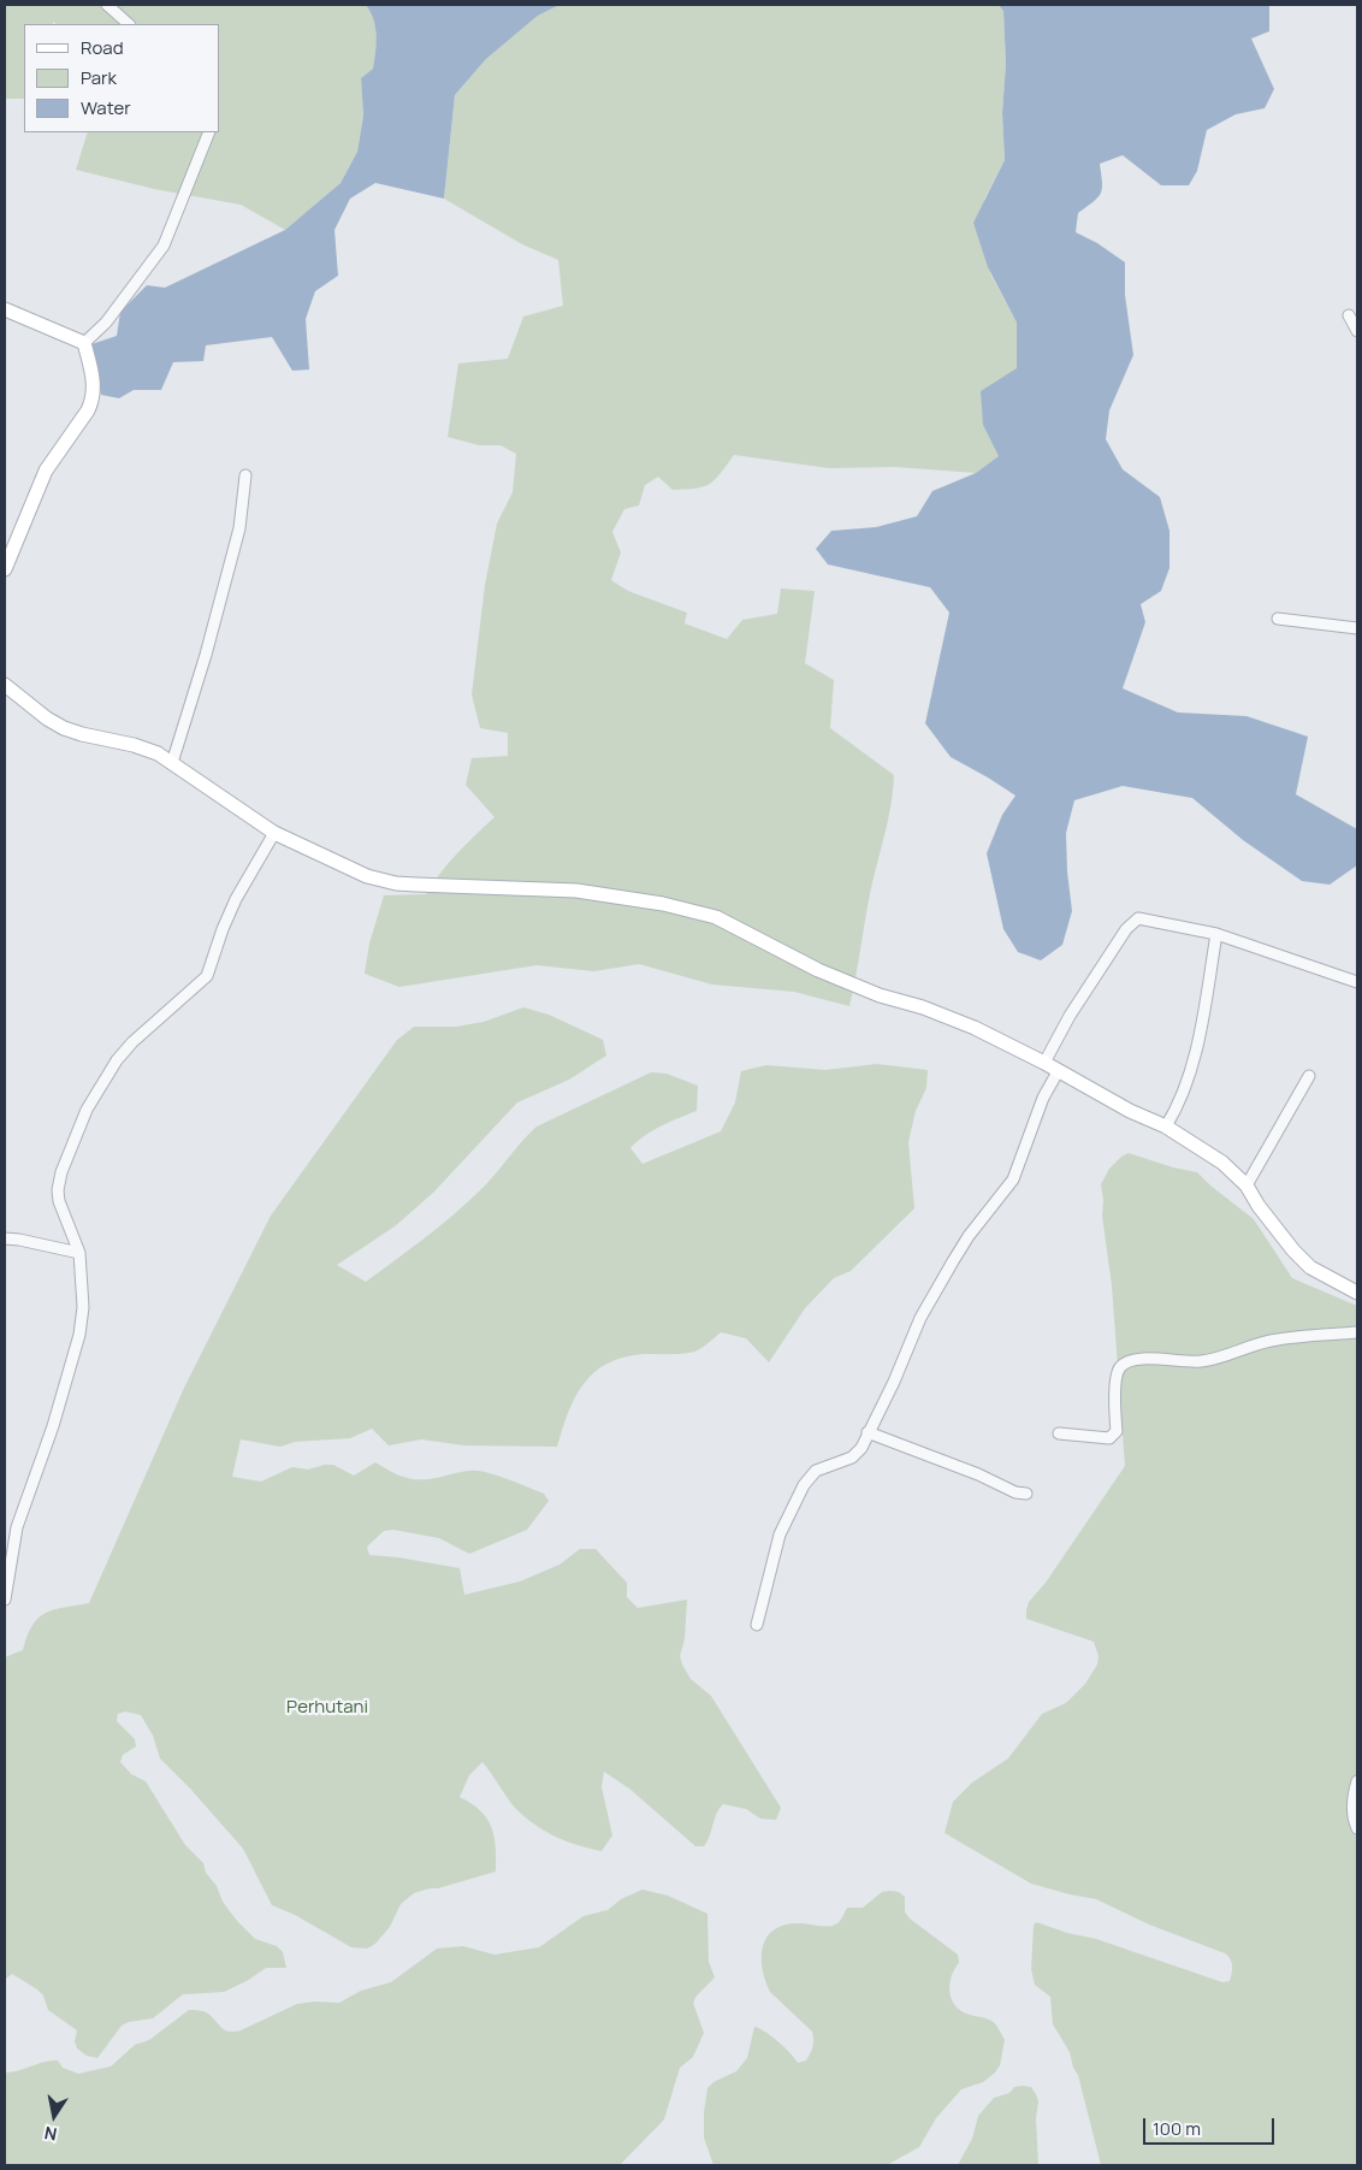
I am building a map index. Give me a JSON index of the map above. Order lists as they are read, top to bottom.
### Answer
{
  "parks": ["Perhutani"],
  "legend": ["Road", "Park", "Water"],
  "scale_bar": "100 m",
  "north": "bottom"
}
